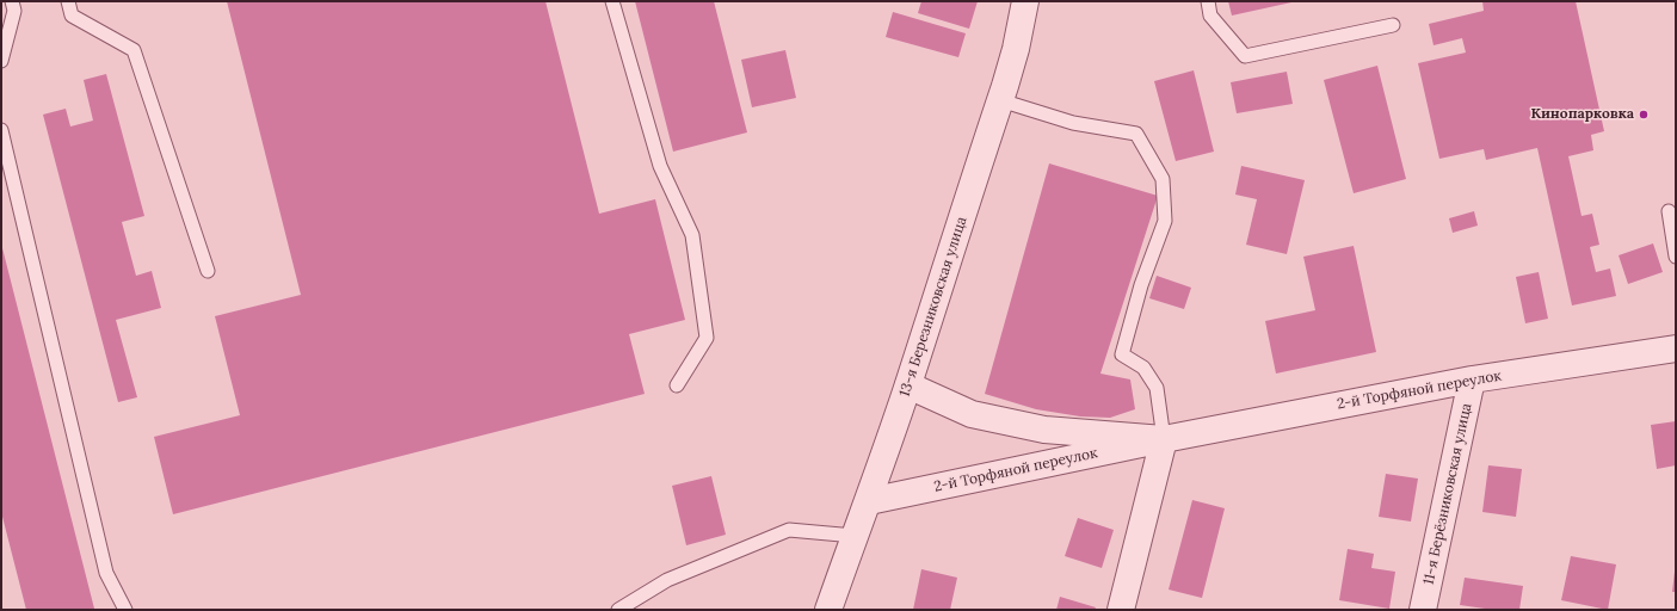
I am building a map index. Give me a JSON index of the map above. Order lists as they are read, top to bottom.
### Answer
{
  "streets": {
    "street": ["13-я Березниковская улица", "2-й Торфяной переулок", "11-я Берёзниковская улица"]
  },
  "crossings": [
    ["13-я Березниковская улица", "2-й Торфяной переулок"],
    ["2-й Торфяной переулок", "11-я Берёзниковская улица"]
  ],
  "places": ["Кинопарковка"]
}
